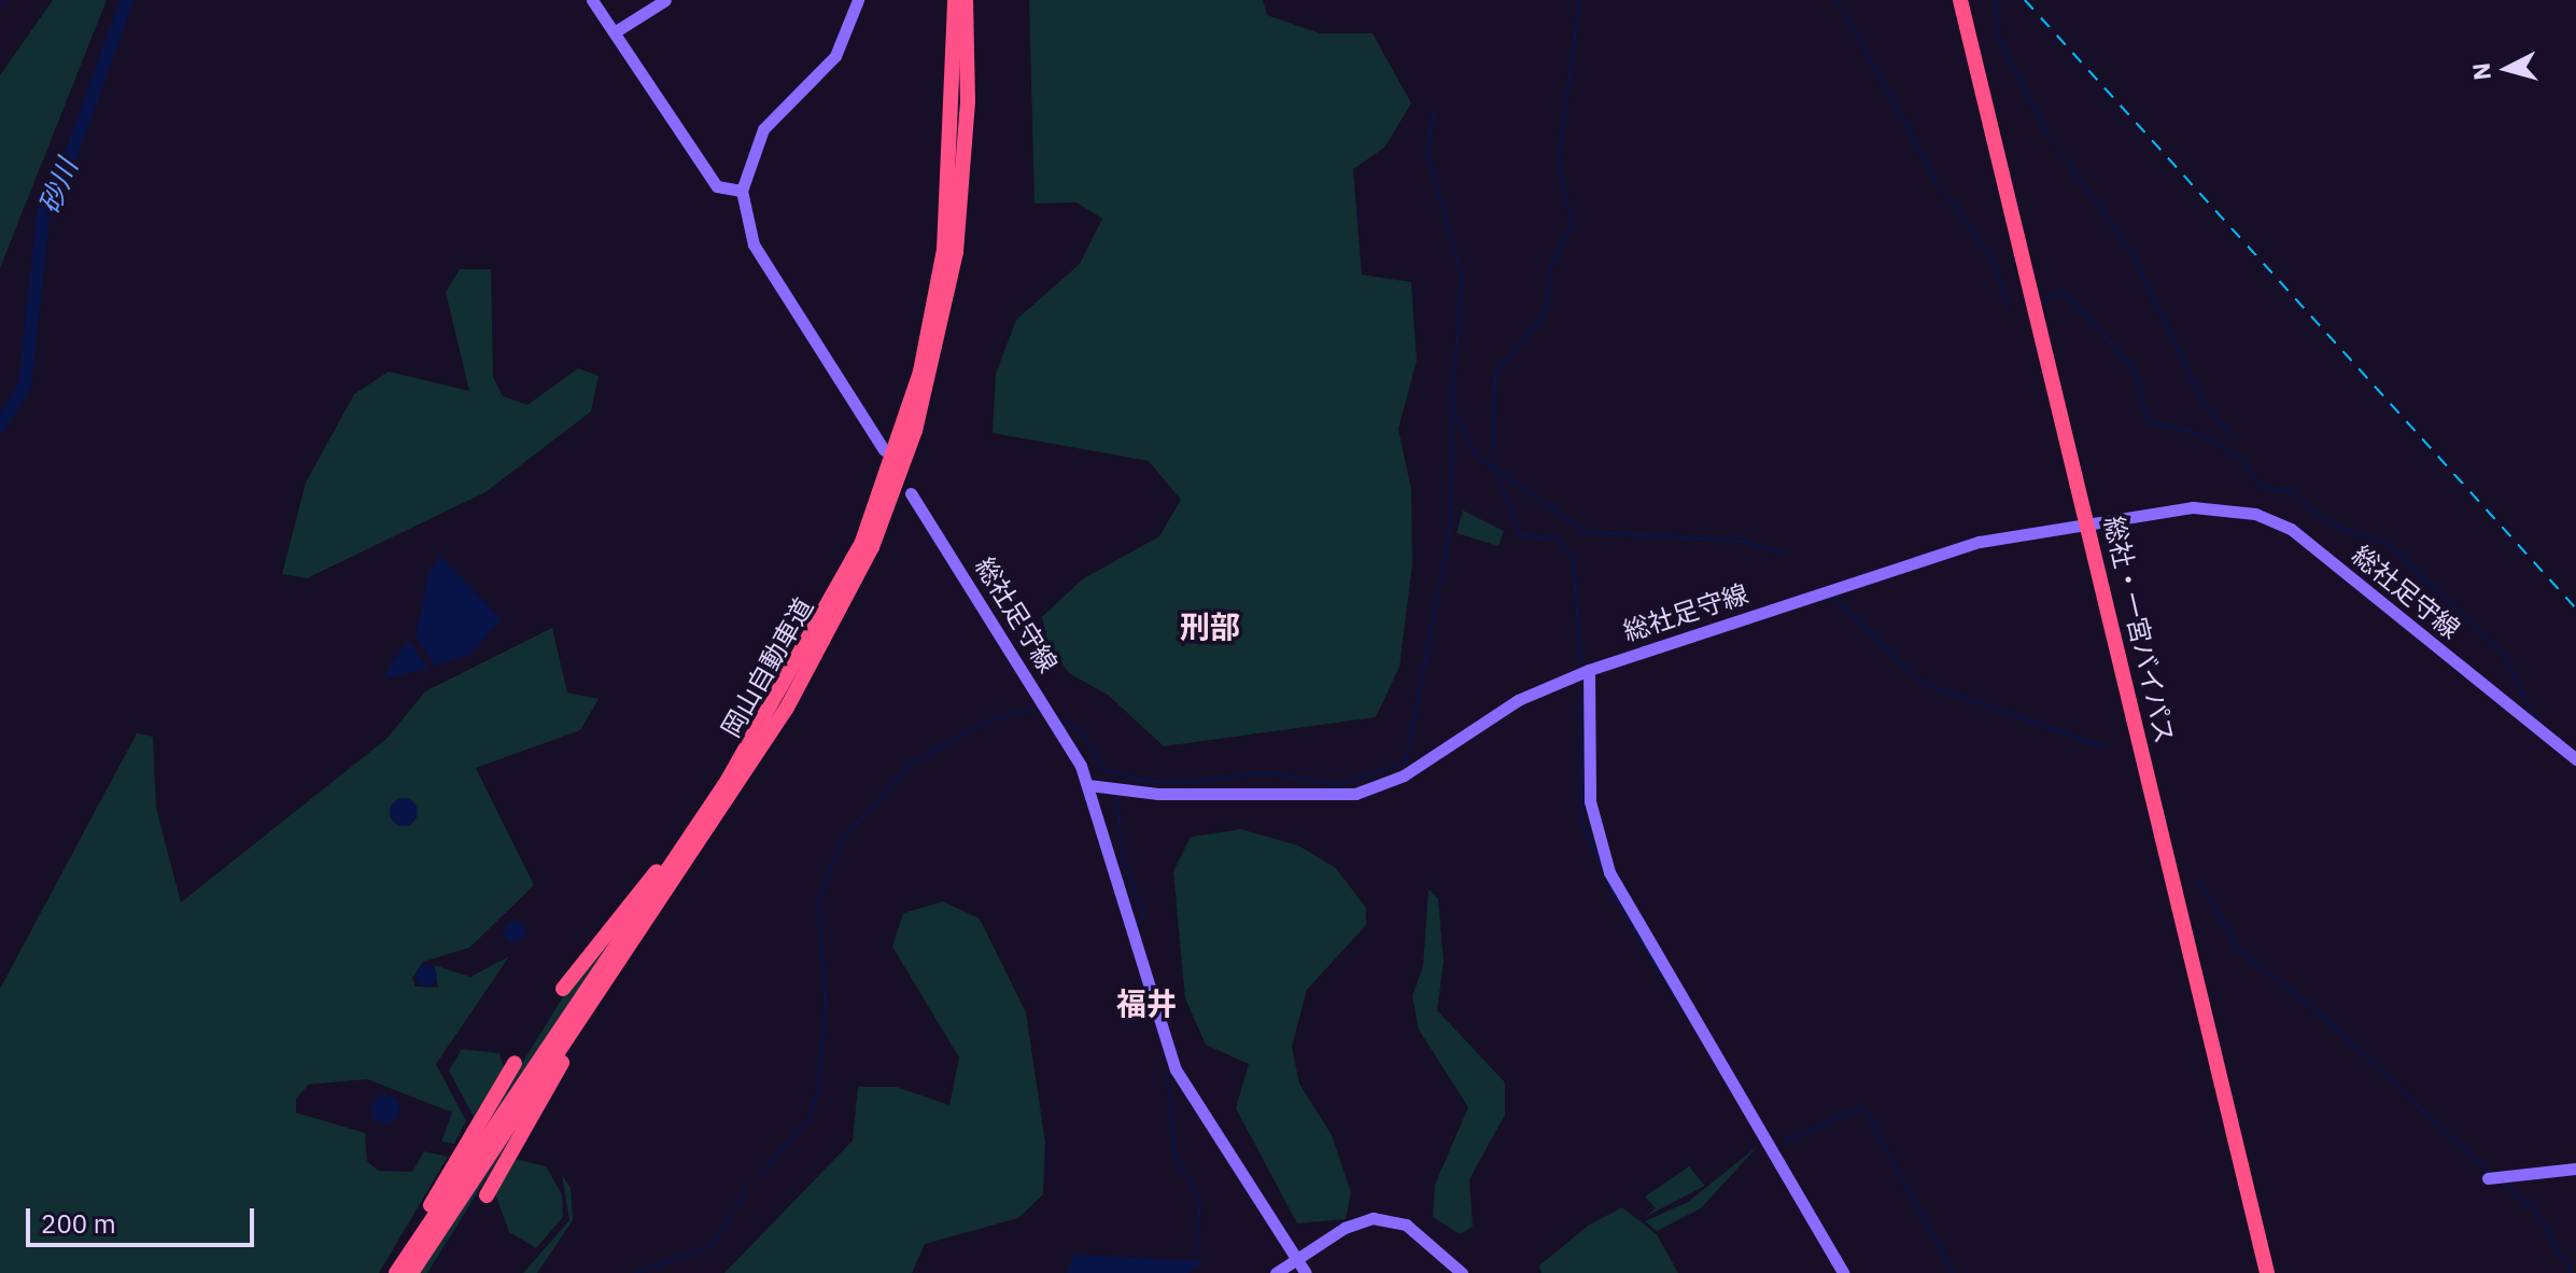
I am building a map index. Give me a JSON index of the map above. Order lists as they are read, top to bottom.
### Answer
{
  "streets": {
    "highway": ["総社・一宮バイパス", "岡山自動車道"],
    "main road": ["総社足守線"]
  },
  "crossings": [
    ["総社足守線", "総社・一宮バイパス"]
  ],
  "districts": ["刑部", "福井"],
  "water": ["砂川"],
  "scale_bar": "200 m",
  "north": "left"
}
